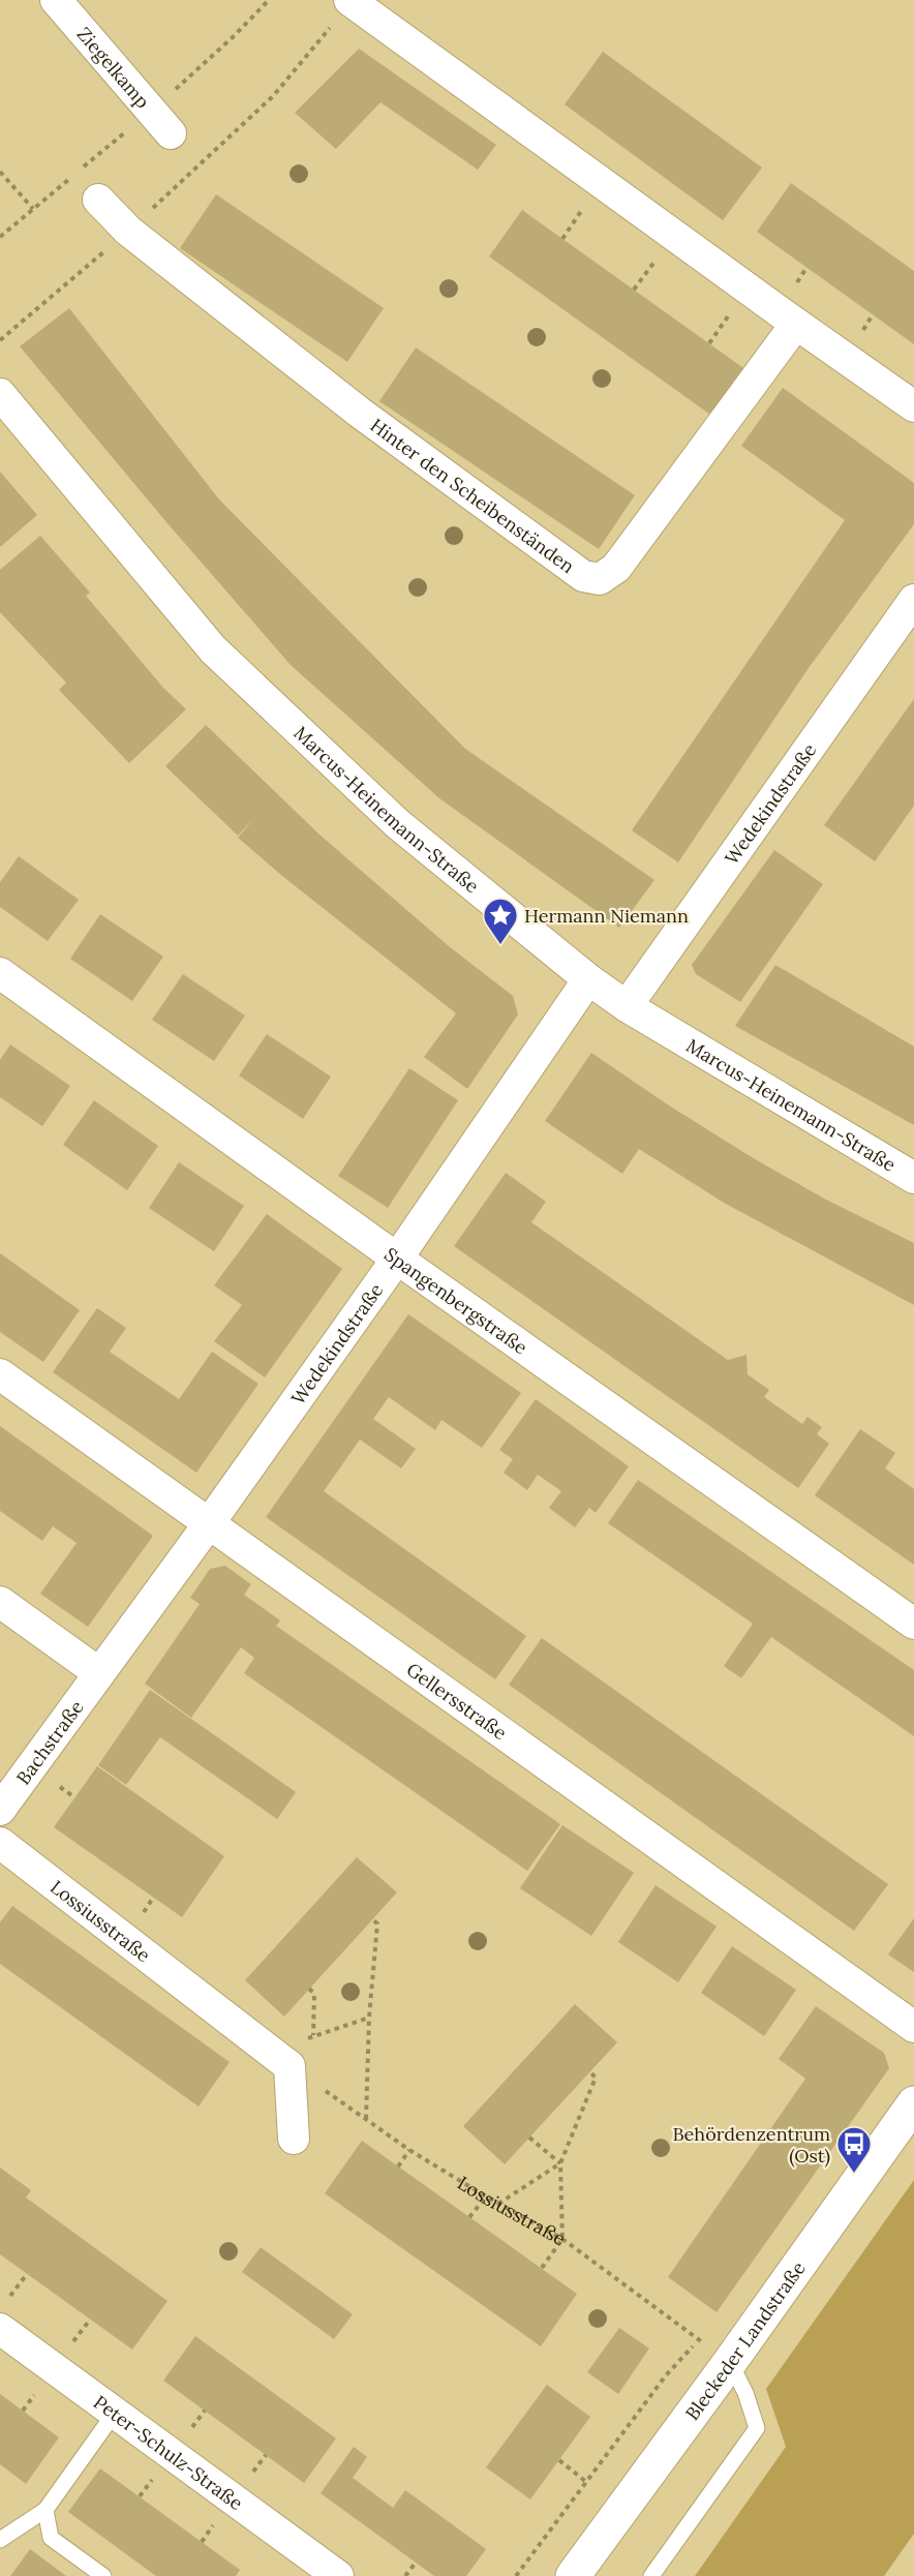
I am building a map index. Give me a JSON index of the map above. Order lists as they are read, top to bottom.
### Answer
{
  "streets": {
    "street": [
      "Ziegelkamp",
      "Hinter den Scheibenständen",
      "Wedekindstraße",
      "Marcus-Heinemann-Straße",
      "Spangenbergstraße",
      "Gellersstraße",
      "Bachstraße",
      "Lossiusstraße",
      "Bleckeder Landstraße",
      "Peter-Schulz-Straße"
    ]
  },
  "crossings": [
    ["Wedekindstraße", "Marcus-Heinemann-Straße"],
    ["Wedekindstraße", "Spangenbergstraße"],
    ["Wedekindstraße", "Gellersstraße"],
    ["Wedekindstraße", "Bachstraße"],
    ["Lossiusstraße", "Bleckeder Landstraße"]
  ],
  "places": {
    "place": ["Hermann Niemann"],
    "bus stop": ["Behördenzentrum (Ost)"]
  }
}
